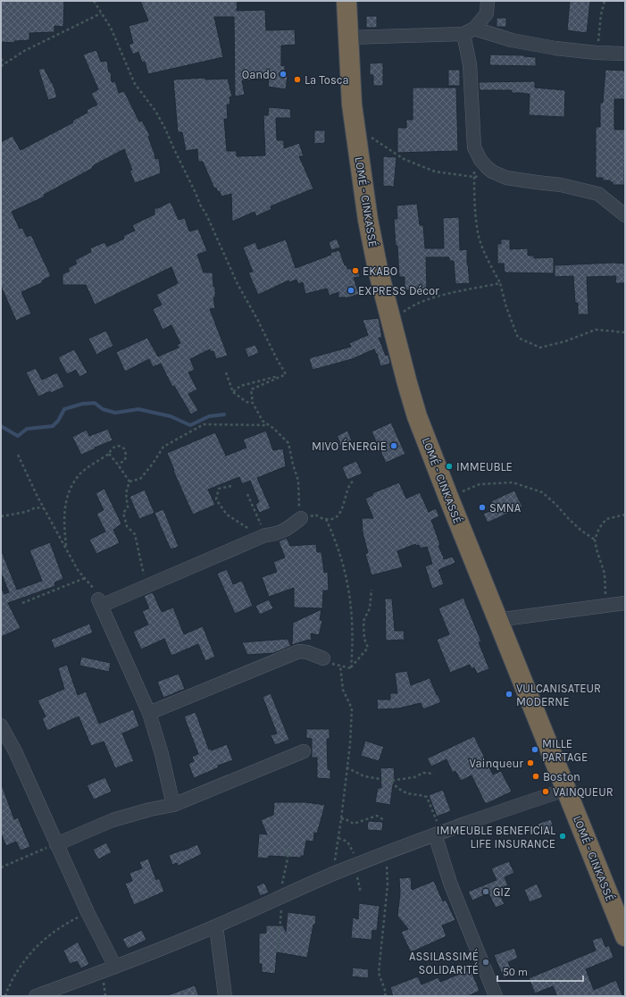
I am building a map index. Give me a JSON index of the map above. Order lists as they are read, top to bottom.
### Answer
{
  "streets": {
    "highway": ["LOMÉ - CINKASSÉ"]
  },
  "places": [
    "Oando",
    "La Tosca",
    "EKABO",
    "EXPRESS Décor",
    "MIVO ÉNERGIE",
    "IMMEUBLE",
    "SMNA",
    "VULCANISATEUR MODERNE",
    "MILLE PARTAGE",
    "Vainqueur",
    "Boston",
    "VAINQUEUR",
    "IMMEUBLE BENEFICIAL LIFE INSURANCE",
    "GIZ",
    "ASSILASSIMÉ SOLIDARITÉ"
  ],
  "scale_bar": "50 m"
}
